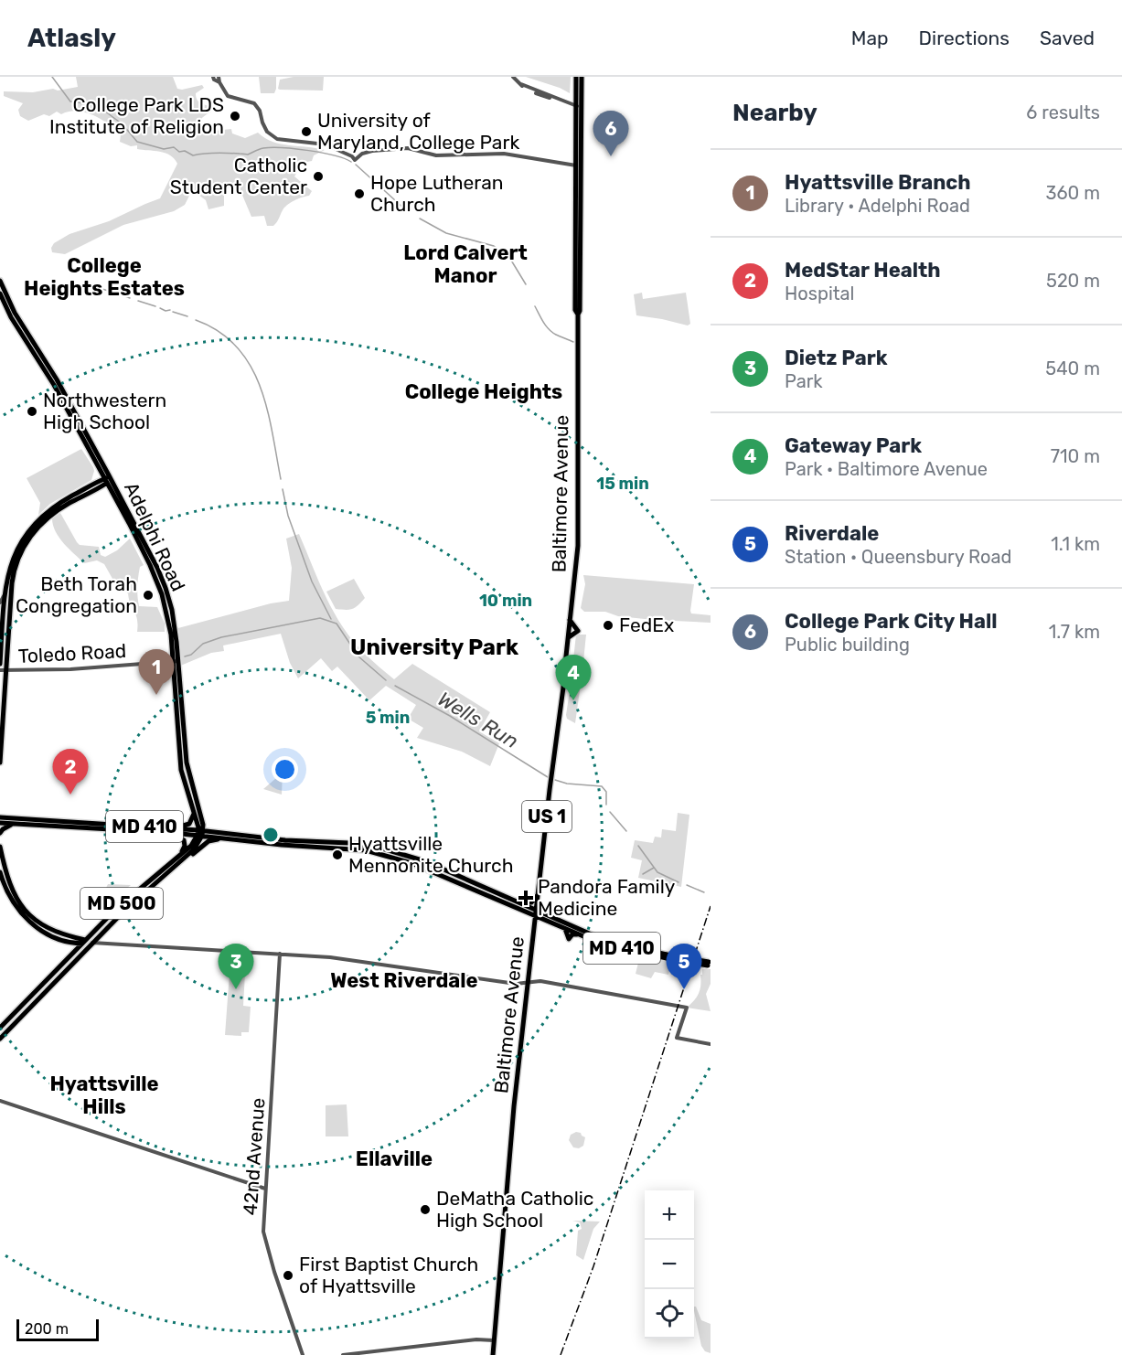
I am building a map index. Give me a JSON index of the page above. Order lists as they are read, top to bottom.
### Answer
{
  "streets": {
    "main road": [
      "Baltimore Avenue",
      "Adelphi Road",
      "US 1",
      "MD 410",
      "MD 500"
    ],
    "street": ["Toledo Road", "42nd Avenue"]
  },
  "crossings": [
    ["Baltimore Avenue", "MD 410"],
    ["Adelphi Road", "Toledo Road"],
    ["Adelphi Road", "MD 410"],
    ["Adelphi Road", "MD 500"],
    ["MD 410", "MD 500"]
  ],
  "districts": [
    "Lord Calvert Manor",
    "College Heights Estates",
    "College Heights",
    "University Park",
    "West Riverdale",
    "Hyattsville Hills",
    "Ellaville"
  ],
  "water": ["Wells Run"],
  "places": {
    "other": [
      "College Park LDS Institute of Religion",
      "University of Maryland, College Park",
      "Catholic Student Center",
      "Hope Lutheran Church",
      "Northwestern High School",
      "Beth Torah Congregation",
      "FedEx",
      "Hyattsville Mennonite Church",
      "DeMatha Catholic High School",
      "First Baptist Church of Hyattsville"
    ],
    "health": ["Pandora Family Medicine"]
  },
  "scale_bar": "200 m",
  "page": {
    "header": "Atlasly",
    "nav": ["Map", "Directions", "Saved"],
    "heading": ["Nearby", "6 results"],
    "pins": [
      "6",
      "1",
      "4",
      "2",
      "3",
      "5"
    ],
    "list": [
      {
        "mark": "1",
        "name": "Hyattsville Branch",
        "note": "Library · Adelphi Road",
        "value": "360 m"
      },
      {
        "mark": "2",
        "name": "MedStar Health",
        "note": "Hospital",
        "value": "520 m"
      },
      {
        "mark": "3",
        "name": "Dietz Park",
        "note": "Park",
        "value": "540 m"
      },
      {
        "mark": "4",
        "name": "Gateway Park",
        "note": "Park · Baltimore Avenue",
        "value": "710 m"
      },
      {
        "mark": "5",
        "name": "Riverdale",
        "note": "Station · Queensbury Road",
        "value": "1.1 km"
      },
      {
        "mark": "6",
        "name": "College Park City Hall",
        "note": "Public building",
        "value": "1.7 km"
      }
    ],
    "map_buttons": ["+", "−"],
    "scale": "200 m"
  },
  "rings": ["15 min", "10 min", "5 min"]
}
